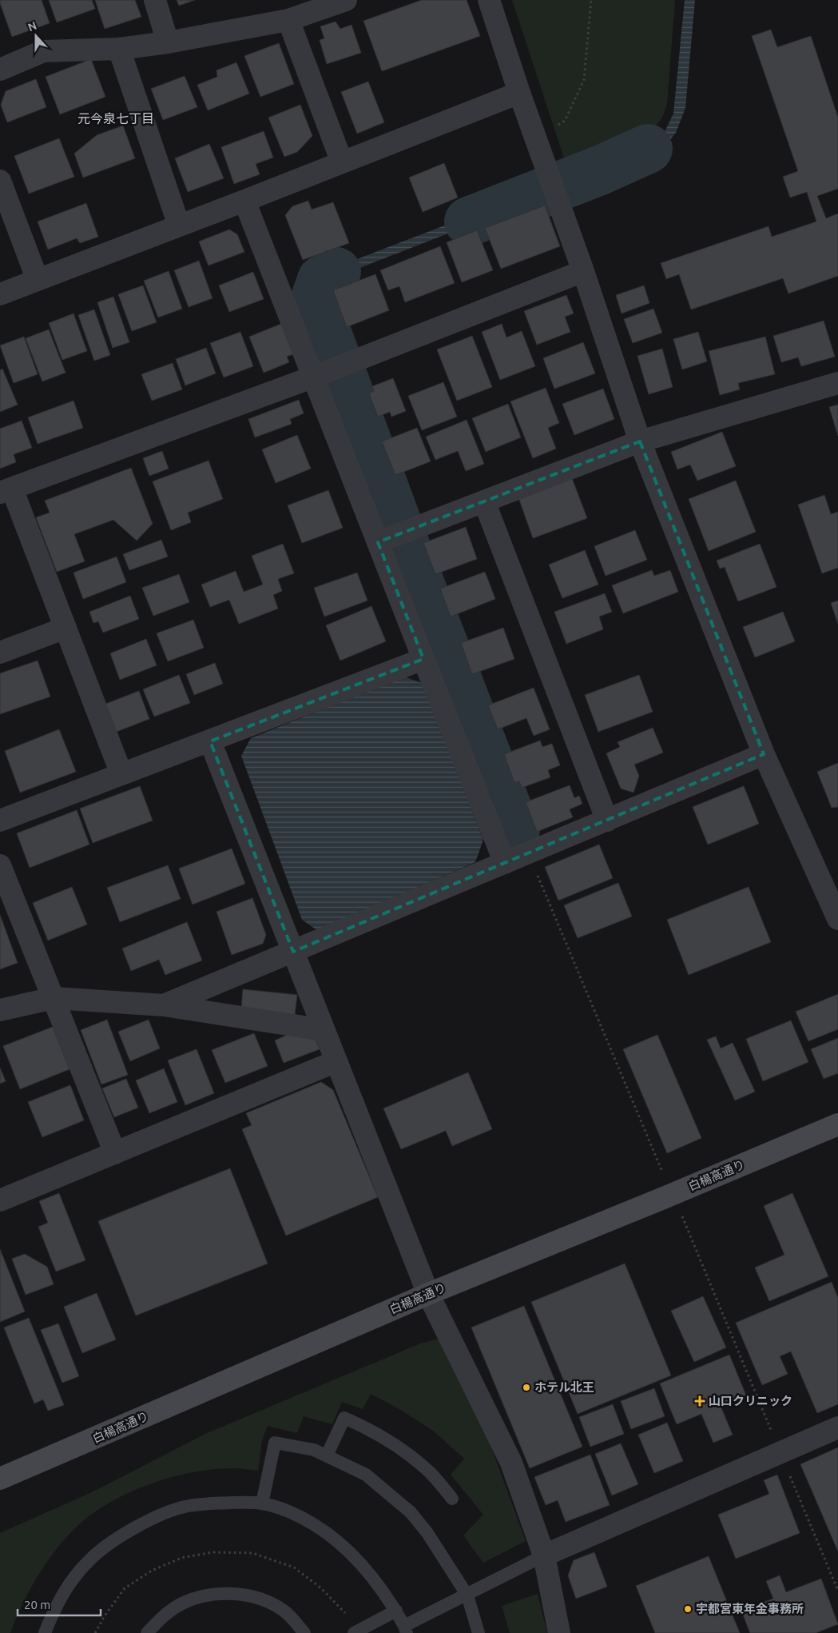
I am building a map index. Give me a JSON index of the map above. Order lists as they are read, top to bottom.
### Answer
{
  "streets": {
    "street": ["白楊高通り"]
  },
  "districts": ["元今泉七丁目"],
  "places": {
    "other": ["ホテル北王", "宇都宮東年金事務所"],
    "health": ["山口クリニック"]
  },
  "scale_bar": "20 m",
  "north": "top"
}
